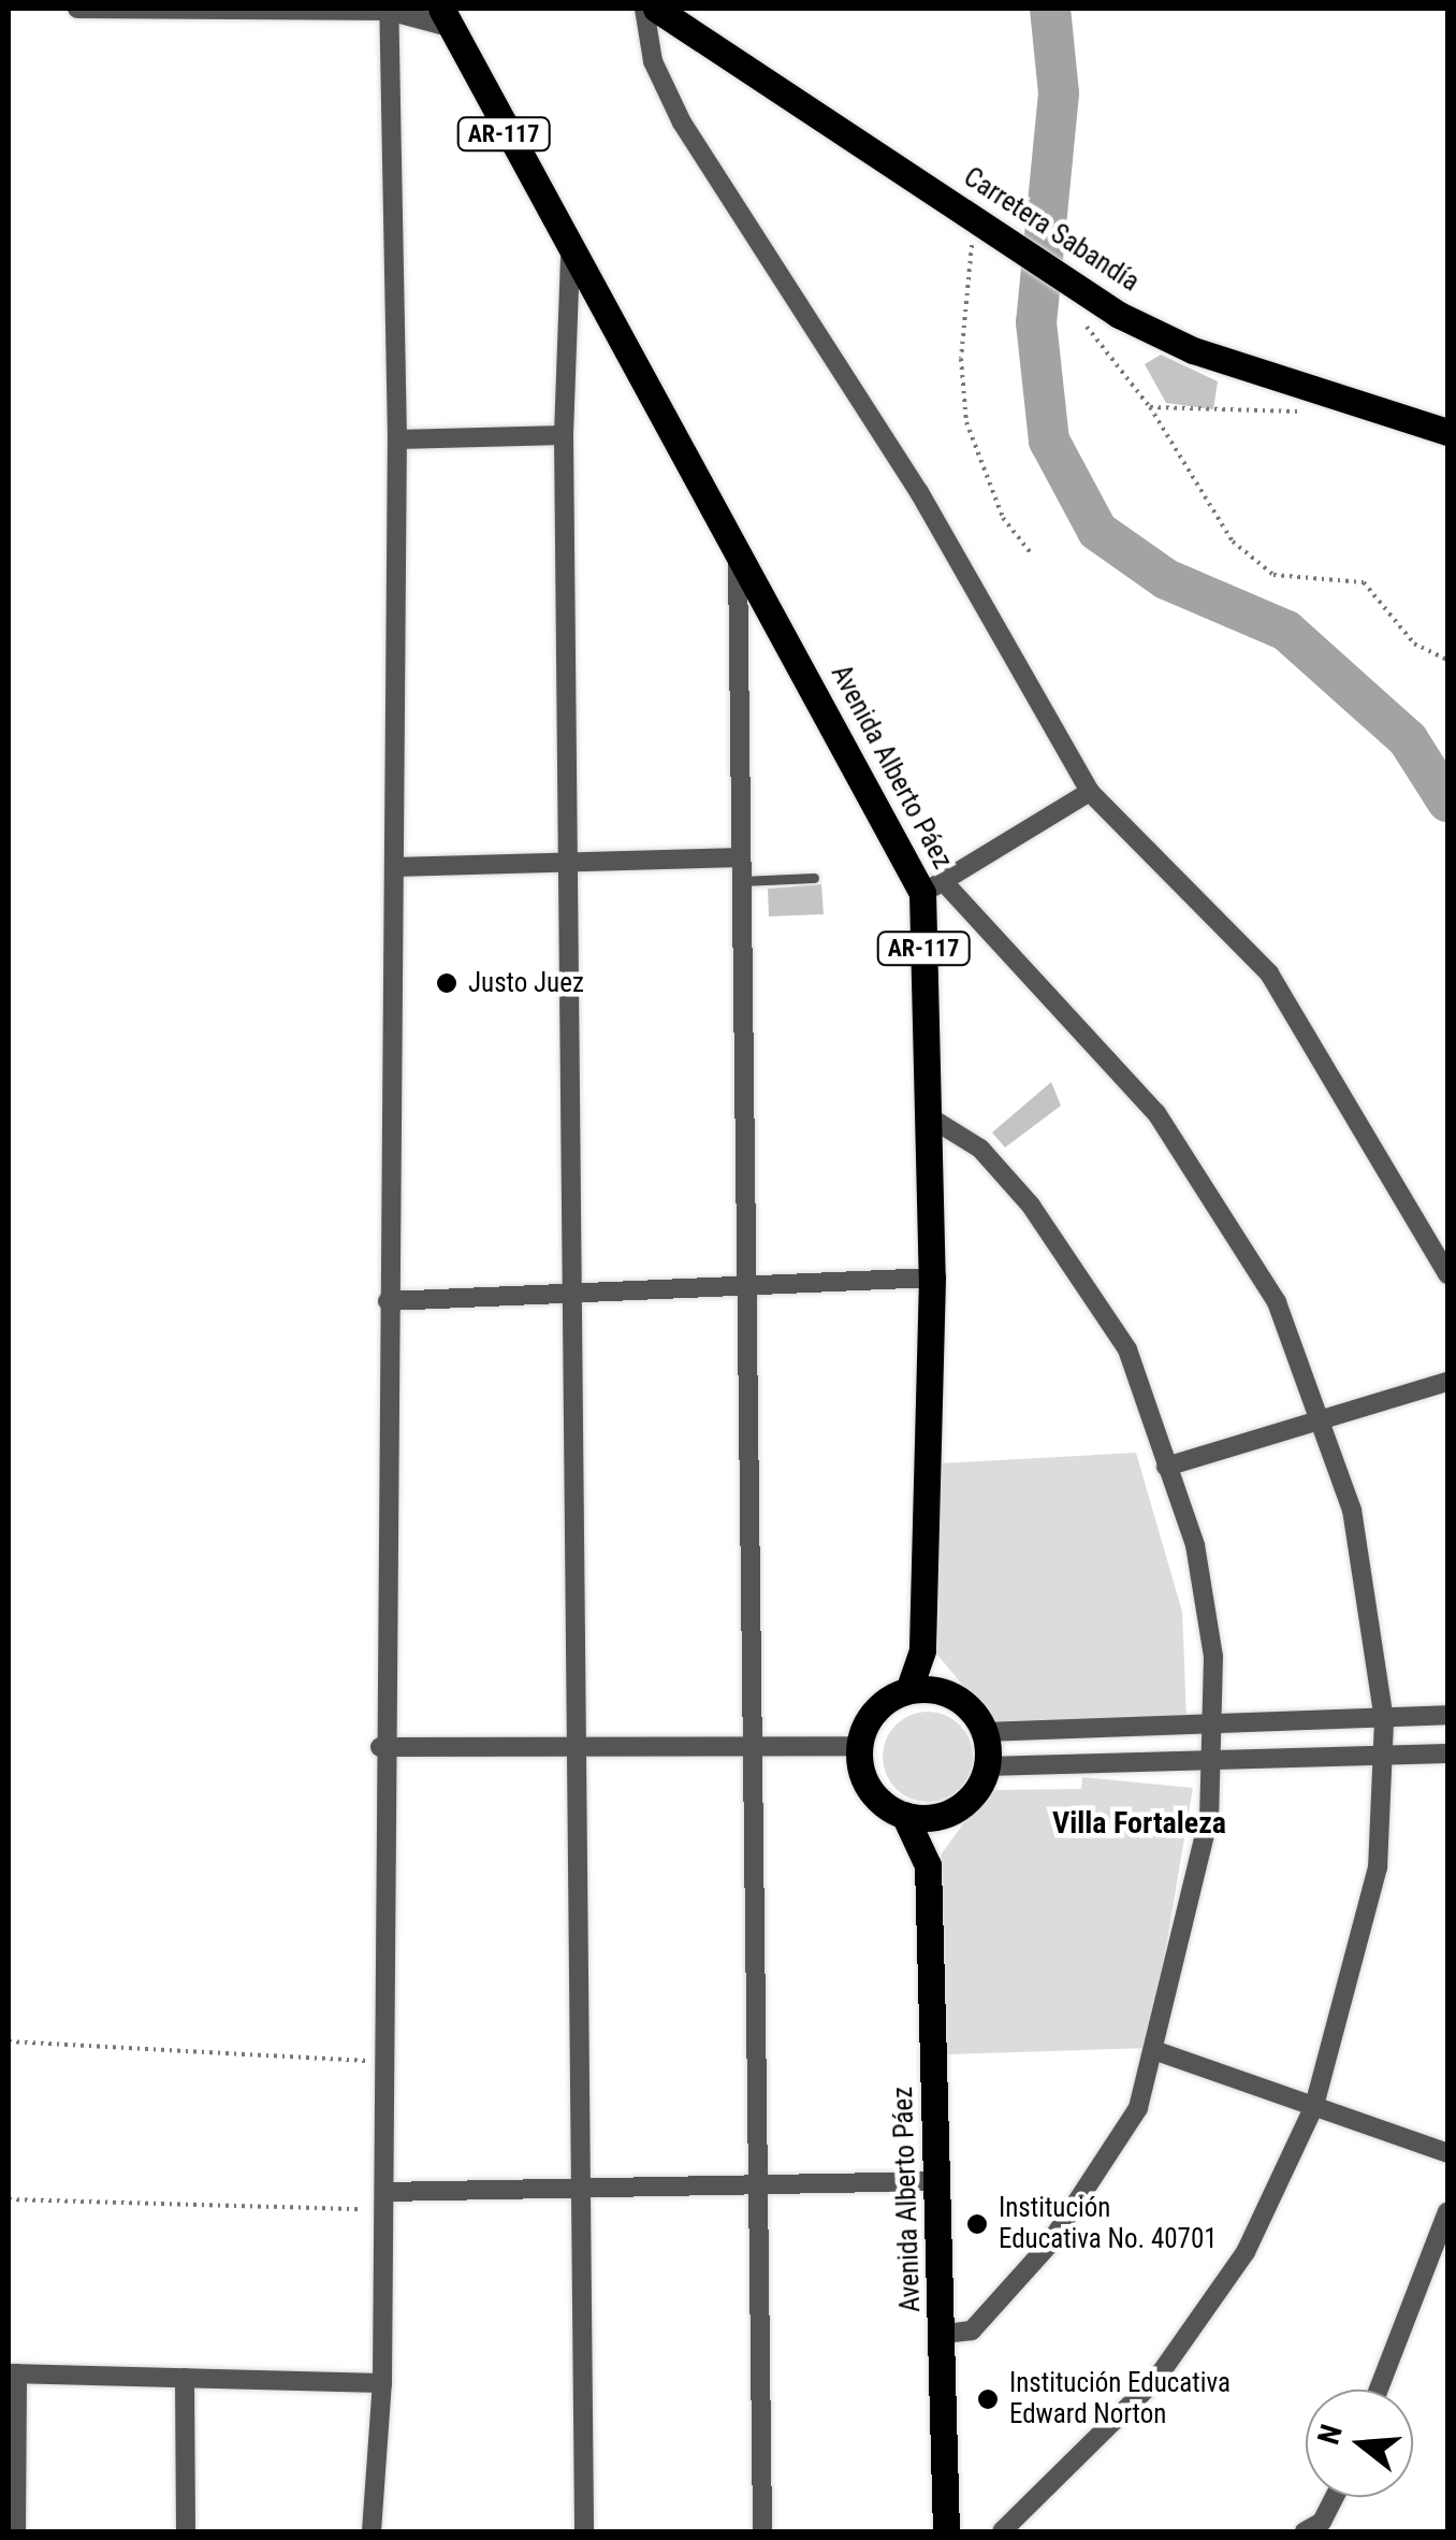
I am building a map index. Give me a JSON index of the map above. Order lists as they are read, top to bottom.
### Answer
{
  "streets": {
    "main road": ["AR-117", "Carretera Sabandía", "Avenida Alberto Páez"]
  },
  "crossings": [
    ["AR-117", "Avenida Alberto Páez"]
  ],
  "districts": ["Villa Fortaleza"],
  "places": ["Justo Juez", "Institución Educativa No. 40701", "Institución Educativa Edward Norton"],
  "north": "left"
}
